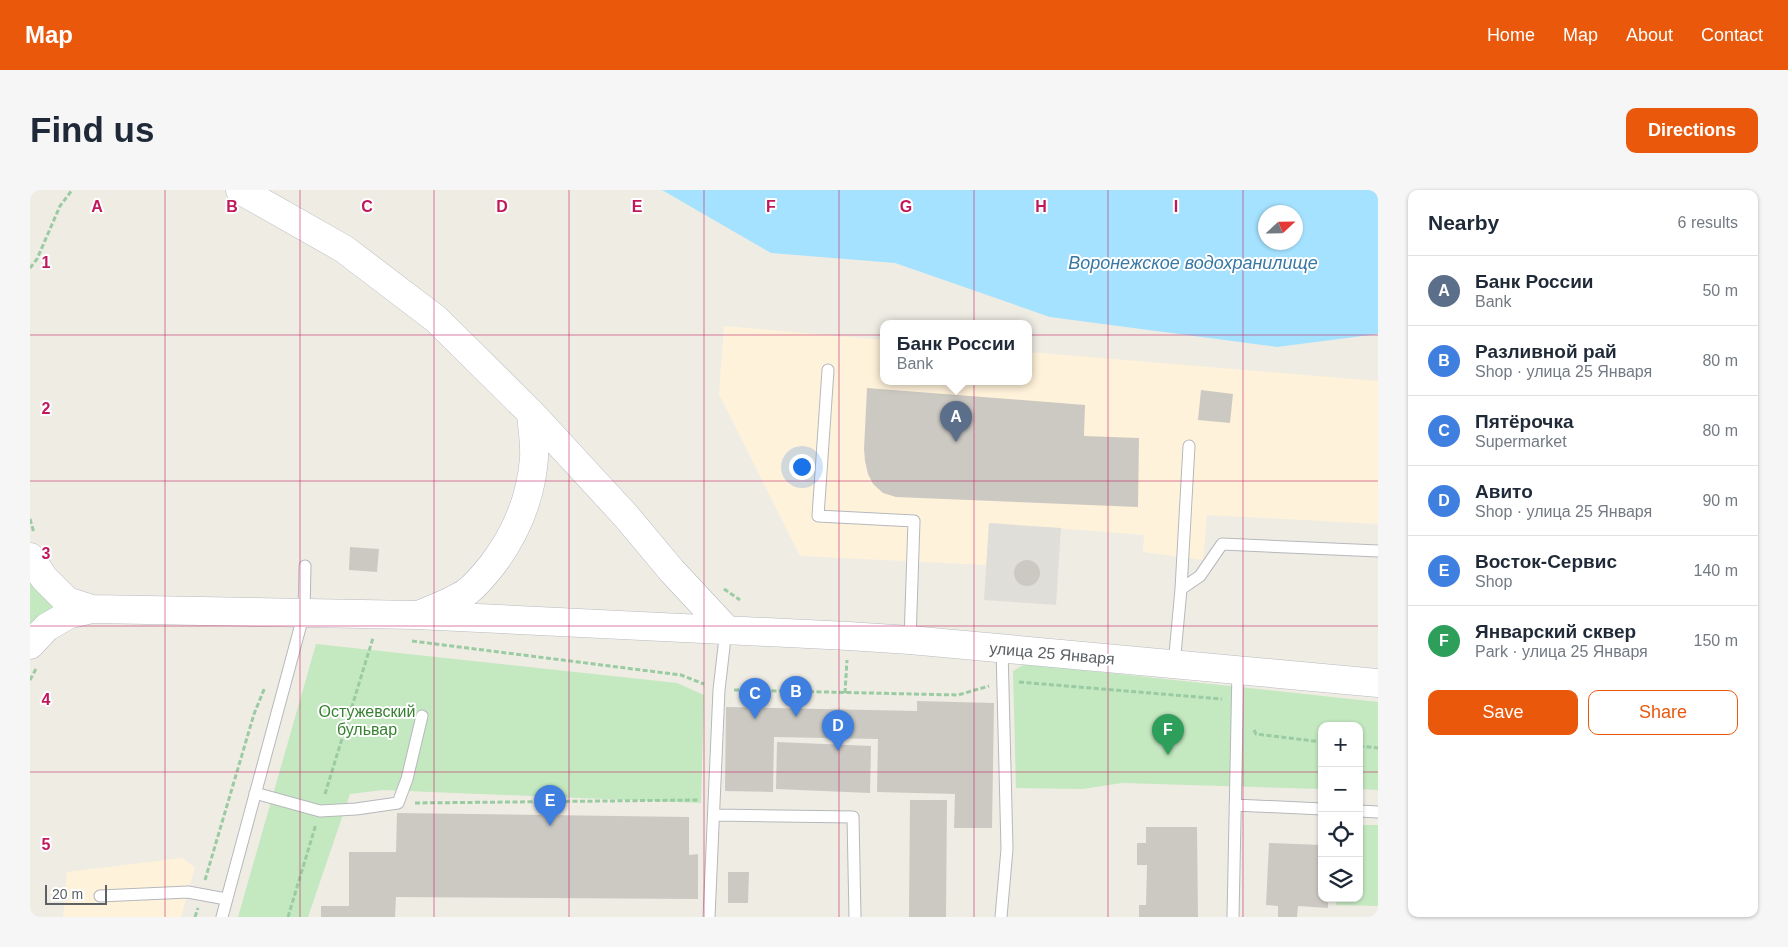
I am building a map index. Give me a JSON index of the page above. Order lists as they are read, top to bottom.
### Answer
{
  "streets": {
    "street": ["улица 25 Января"]
  },
  "water": ["Воронежское водохранилище"],
  "parks": ["Остужевский бульвар"],
  "scale_bar": "20 m",
  "north": "right",
  "page": {
    "header": "Map",
    "nav": [
      "Home",
      "Map",
      "About",
      "Contact"
    ],
    "buttons": [
      "Directions",
      ["Save", "Share"]
    ],
    "title": "Find us",
    "heading": ["Nearby", "6 results"],
    "list": [
      {
        "mark": "A",
        "name": "Банк России",
        "note": "Bank",
        "value": "50 m"
      },
      {
        "mark": "B",
        "name": "Разливной рай",
        "note": "Shop · улица 25 Января",
        "value": "80 m"
      },
      {
        "mark": "C",
        "name": "Пятёрочка",
        "note": "Supermarket",
        "value": "80 m"
      },
      {
        "mark": "D",
        "name": "Авито",
        "note": "Shop · улица 25 Января",
        "value": "90 m"
      },
      {
        "mark": "E",
        "name": "Восток-Сервис",
        "note": "Shop",
        "value": "140 m"
      },
      {
        "mark": "F",
        "name": "Январский сквер",
        "note": "Park · улица 25 Января",
        "value": "150 m"
      }
    ],
    "popup": ["Банк России", "Bank"],
    "pins": [
      "A",
      "B",
      "C",
      "D",
      "F",
      "E"
    ],
    "map_buttons": ["+", "−"],
    "scale": "20 m"
  },
  "grid": {
    "columns": [
      "A",
      "B",
      "C",
      "D",
      "E",
      "F",
      "G",
      "H",
      "I"
    ],
    "rows": [
      "1",
      "2",
      "3",
      "4",
      "5"
    ]
  }
}
